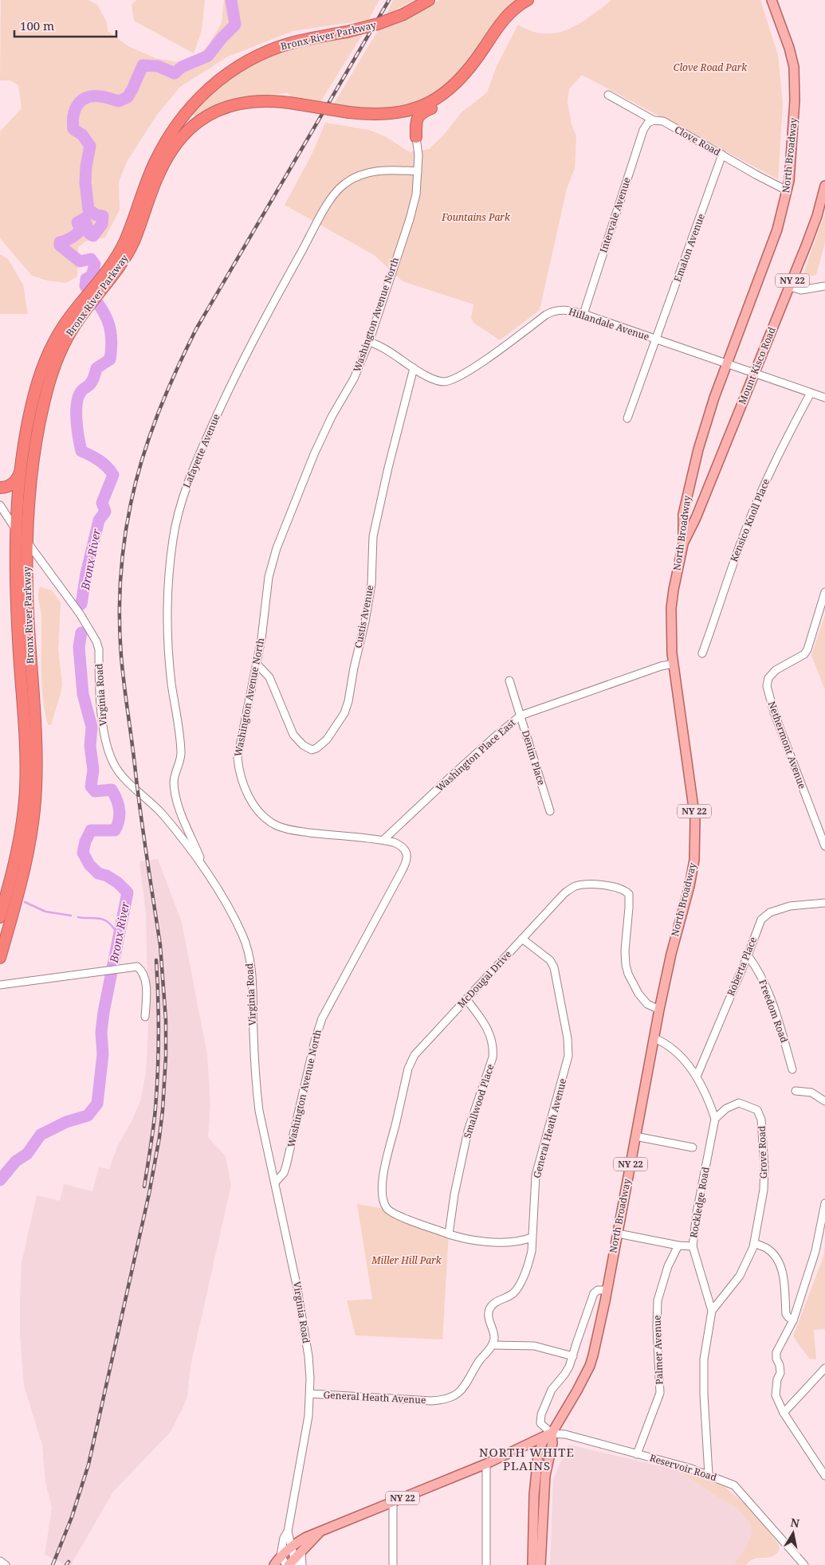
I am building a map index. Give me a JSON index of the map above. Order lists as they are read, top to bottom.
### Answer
{
  "streets": {
    "highway": ["Bronx River Parkway"],
    "main road": ["North Broadway", "NY 22", "Mount Kisco Road"],
    "street": [
      "Clove Road",
      "Intervale Avenue",
      "Emalon Avenue",
      "Washington Avenue North",
      "Hillandale Avenue",
      "Lafayette Avenue",
      "Kensico Knoll Place",
      "Custis Avenue",
      "Virginia Road",
      "Nethermont Avenue",
      "Washington Place East",
      "Denim Place",
      "Roberta Place",
      "McDougal Drive",
      "Freedom Road",
      "Smallwood Place",
      "General Heath Avenue",
      "Grove Road",
      "Rockledge Road",
      "Palmer Avenue",
      "Reservoir Road"
    ]
  },
  "crossings": [
    ["Bronx River Parkway", "Virginia Road"],
    ["Clove Road", "North Broadway"],
    ["Clove Road", "Intervale Avenue"],
    ["Clove Road", "Emalon Avenue"],
    ["North Broadway", "NY 22"],
    ["North Broadway", "Hillandale Avenue"],
    ["North Broadway", "Mount Kisco Road"],
    ["North Broadway", "Washington Place East"],
    ["North Broadway", "McDougal Drive"],
    ["North Broadway", "Reservoir Road"],
    ["Intervale Avenue", "Hillandale Avenue"],
    ["Emalon Avenue", "Hillandale Avenue"],
    ["NY 22", "Virginia Road"],
    ["NY 22", "Reservoir Road"],
    ["Washington Avenue North", "Hillandale Avenue"],
    ["Washington Avenue North", "Lafayette Avenue"],
    ["Washington Avenue North", "Custis Avenue"],
    ["Washington Avenue North", "Virginia Road"],
    ["Washington Avenue North", "Washington Place East"],
    ["Hillandale Avenue", "Mount Kisco Road"],
    ["Hillandale Avenue", "Kensico Knoll Place"],
    ["Hillandale Avenue", "Custis Avenue"],
    ["Lafayette Avenue", "Virginia Road"],
    ["Virginia Road", "General Heath Avenue"],
    ["Washington Place East", "Denim Place"],
    ["Roberta Place", "Freedom Road"],
    ["McDougal Drive", "Smallwood Place"],
    ["McDougal Drive", "General Heath Avenue"],
    ["Grove Road", "Rockledge Road"],
    ["Rockledge Road", "Reservoir Road"],
    ["Palmer Avenue", "Reservoir Road"]
  ],
  "districts": ["NORTH WHITE PLAINS"],
  "water": ["Bronx River"],
  "parks": ["Clove Road Park", "Fountains Park", "Miller Hill Park"],
  "scale_bar": "100 m",
  "north": "top"
}
